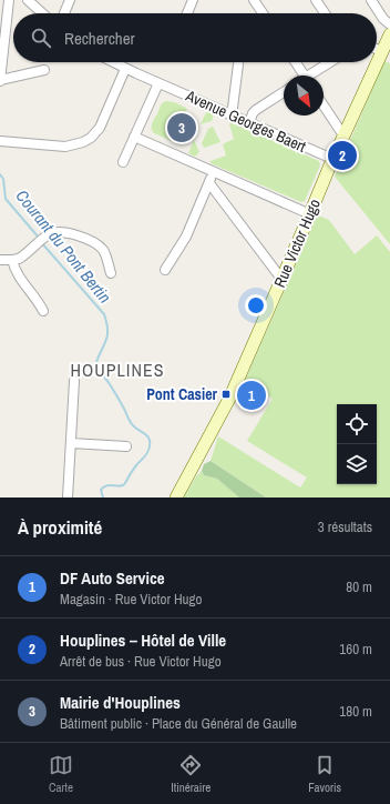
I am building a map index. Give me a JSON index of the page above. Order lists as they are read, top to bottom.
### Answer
{
  "streets": {
    "main road": ["Rue Victor Hugo"],
    "street": ["Avenue Georges Baert"]
  },
  "crossings": [
    ["Avenue Georges Baert", "Rue Victor Hugo"]
  ],
  "districts": ["HOUPLINES"],
  "water": ["Courant du Pont Bertin"],
  "places": {
    "transit": ["Pont Casier"]
  },
  "north": "bottom right",
  "page": {
    "search": "Rechercher",
    "pins": ["3", "2", "1"],
    "heading": ["À proximité", "3 résultats"],
    "list": [
      {
        "mark": "1",
        "name": "DF Auto Service",
        "note": "Magasin · Rue Victor Hugo",
        "value": "80 m"
      },
      {
        "mark": "2",
        "name": "Houplines – Hôtel de Ville",
        "note": "Arrêt de bus · Rue Victor Hugo",
        "value": "160 m"
      },
      {
        "mark": "3",
        "name": "Mairie d'Houplines",
        "note": "Bâtiment public · Place du Général de Gaulle",
        "value": "180 m"
      }
    ],
    "nav": ["Carte", "Itinéraire", "Favoris"]
  }
}
